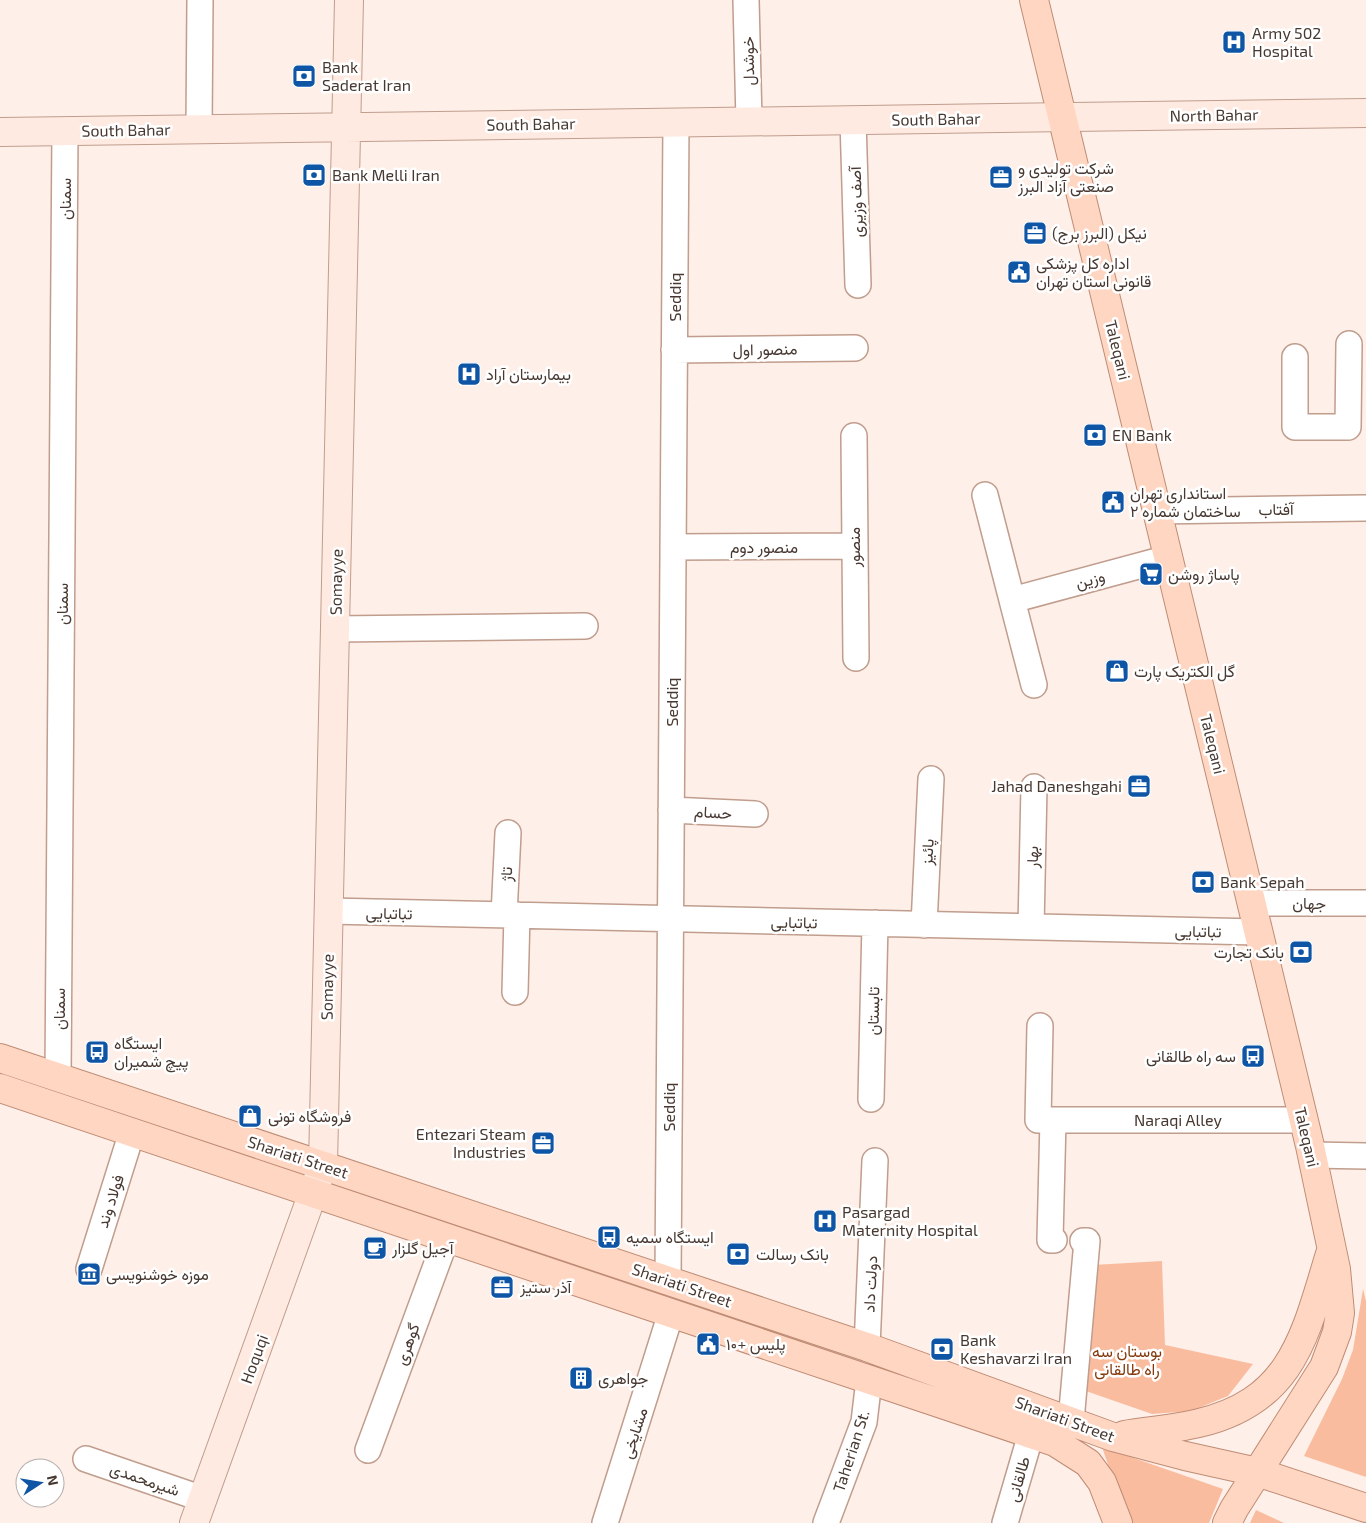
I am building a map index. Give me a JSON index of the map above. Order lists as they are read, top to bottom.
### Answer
{
  "streets": {
    "main road": [
      "North Bahar",
      "South Bahar",
      "Taleqani",
      "Somayye",
      "Shariati Street",
      "Hoquqi",
      "Taherian St."
    ],
    "street": [
      "خوشدل",
      "سمنان",
      "آصف وزیری",
      "Seddiq",
      "منصور اول",
      "آفتاب",
      "منصور دوم",
      "منصور",
      "وزین",
      "حسام",
      "پائیز",
      "بهار",
      "تاژ",
      "جهان",
      "تباتبایی",
      "تابستان",
      "Naraqi Alley",
      "فولاد وند",
      "دولت داد",
      "گوهری",
      "مشایخی",
      "شیرمحمدی",
      "طالقانی"
    ]
  },
  "crossings": [
    ["خوشدل", "South Bahar"],
    ["North Bahar", "South Bahar"],
    ["North Bahar", "Taleqani"],
    ["South Bahar", "سمنان"],
    ["South Bahar", "آصف وزیری"],
    ["South Bahar", "Seddiq"],
    ["South Bahar", "Taleqani"],
    ["South Bahar", "Somayye"],
    ["سمنان", "Shariati Street"],
    ["Seddiq", "منصور اول"],
    ["Seddiq", "منصور دوم"],
    ["Seddiq", "حسام"],
    ["Seddiq", "تباتبایی"],
    ["Seddiq", "Shariati Street"],
    ["Taleqani", "آفتاب"],
    ["Taleqani", "وزین"],
    ["Taleqani", "جهان"],
    ["Taleqani", "تباتبایی"],
    ["Taleqani", "Naraqi Alley"],
    ["Taleqani", "Shariati Street"],
    ["منصور دوم", "منصور"],
    ["Somayye", "تباتبایی"],
    ["Somayye", "Shariati Street"],
    ["Somayye", "Hoquqi"],
    ["پائیز", "تباتبایی"],
    ["بهار", "تباتبایی"],
    ["تاژ", "تباتبایی"],
    ["تباتبایی", "تابستان"],
    ["Shariati Street", "فولاد وند"],
    ["Shariati Street", "دولت داد"],
    ["Shariati Street", "گوهری"],
    ["Shariati Street", "Hoquqi"],
    ["Shariati Street", "مشایخی"],
    ["Shariati Street", "Taherian St."],
    ["Shariati Street", "طالقانی"],
    ["دولت داد", "Taherian St."],
    ["Hoquqi", "شیرمحمدی"]
  ],
  "parks": ["بوستان سه راه طالقانی"],
  "places": {
    "hospital": ["Army 502 Hospital", "بیمارستان آراد", "Pasargad Maternity Hospital"],
    "bank": [
      "Bank Saderat Iran",
      "Bank Melli Iran",
      "EN Bank",
      "Bank Sepah",
      "بانک تجارت",
      "بانک رسالت",
      "Bank Keshavarzi Iran"
    ],
    "office": [
      "شرکت تولیدی و صنعتی آزاد البرز",
      "نیکل (البرز برج)",
      "Jahad Daneshgahi",
      "Entezari Steam Industries",
      "آذر ستیز"
    ],
    "public building": ["اداره کل پزشکی قانونی استان تهران", "استانداری تهران ساختمان شماره ۲", "پلیس +۱۰"],
    "supermarket": ["پاساژ روشن"],
    "shop": ["گل الکتریک پارت", "فروشگاه تونی"],
    "bus stop": ["ایستگاه پیچ شمیران", "سه راه طالقانی", "ایستگاه سمیه"],
    "cafe": ["آجیل گلزار"],
    "museum": ["موزه خوشنویسی"],
    "building": ["جواهری"]
  },
  "north": "right"
}
